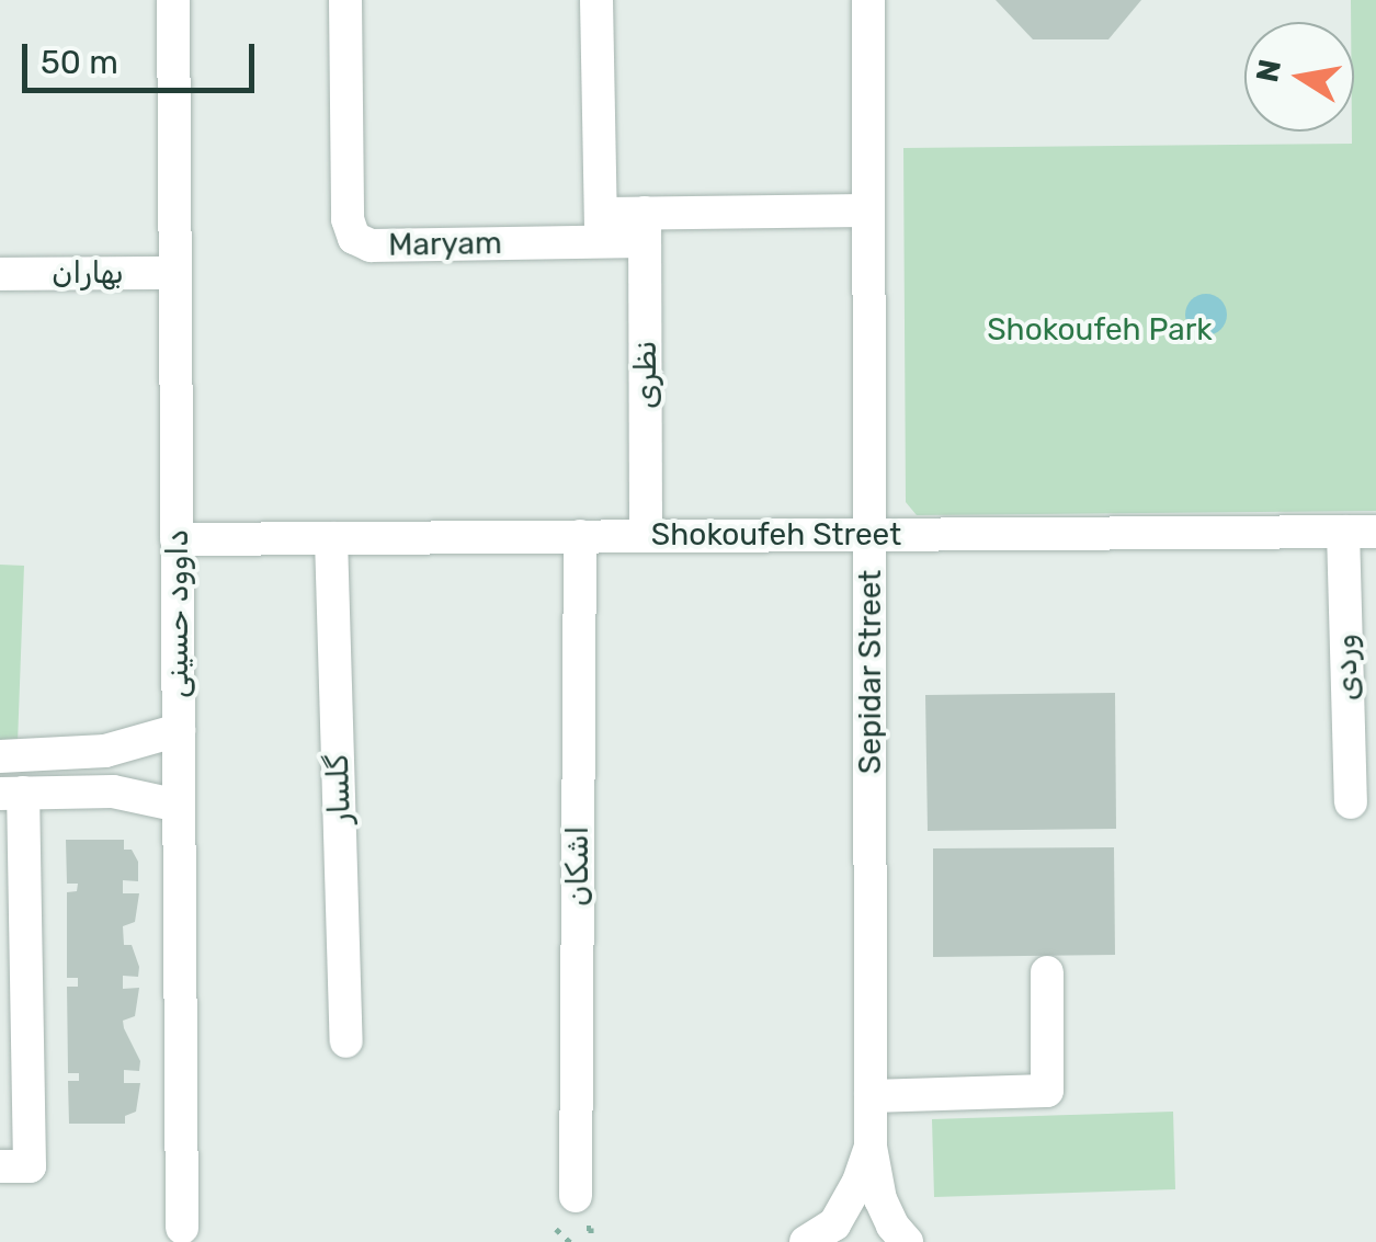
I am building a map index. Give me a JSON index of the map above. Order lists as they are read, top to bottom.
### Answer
{
  "streets": {
    "street": [
      "Maryam",
      "بهاران",
      "نظری",
      "Shokoufeh Street",
      "داوود حسینی",
      "وردی",
      "Sepidar Street",
      "گلسار",
      "اشکان"
    ]
  },
  "crossings": [
    ["بهاران", "داوود حسینی"],
    ["نظری", "Shokoufeh Street"],
    ["Shokoufeh Street", "داوود حسینی"],
    ["Shokoufeh Street", "وردی"],
    ["Shokoufeh Street", "Sepidar Street"],
    ["Shokoufeh Street", "گلسار"],
    ["Shokoufeh Street", "اشکان"]
  ],
  "parks": ["Shokoufeh Park"],
  "scale_bar": "50 m",
  "north": "left"
}
